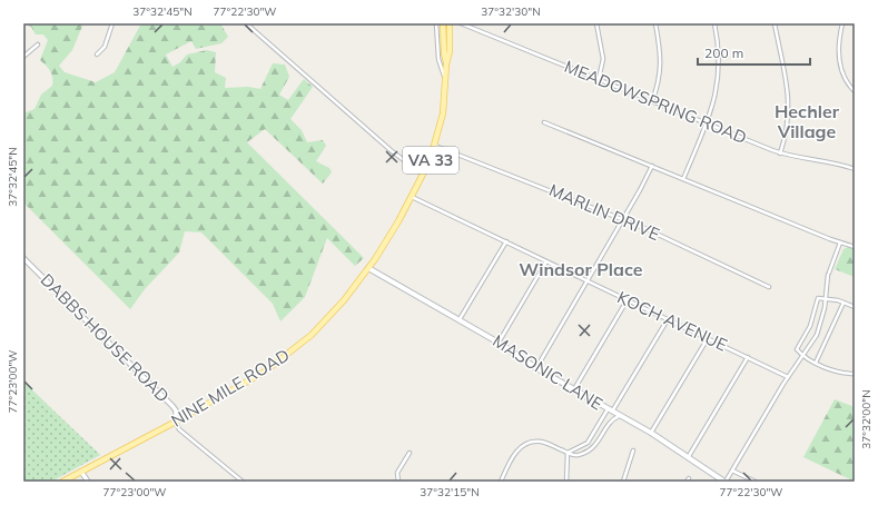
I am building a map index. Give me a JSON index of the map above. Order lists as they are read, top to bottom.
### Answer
{
  "streets": {
    "main road": ["VA 33", "MASONIC LANE", "NINE MILE ROAD"],
    "street": [
      "MEADOWSPRING ROAD",
      "MARLIN DRIVE",
      "KOCH AVENUE",
      "DABBS HOUSE ROAD"
    ]
  },
  "crossings": [
    ["MARLIN DRIVE", "NINE MILE ROAD"],
    ["KOCH AVENUE", "NINE MILE ROAD"],
    ["DABBS HOUSE ROAD", "NINE MILE ROAD"],
    ["MASONIC LANE", "NINE MILE ROAD"]
  ],
  "districts": ["Hechler Village", "Windsor Place"],
  "scale_bar": "200 m",
  "coordinates": [
    "37°32'45\"N",
    "77°22'30\"W",
    "37°32'30\"N",
    "77°23'00\"W",
    "37°32'00\"N",
    "37°32'15\"N"
  ]
}
